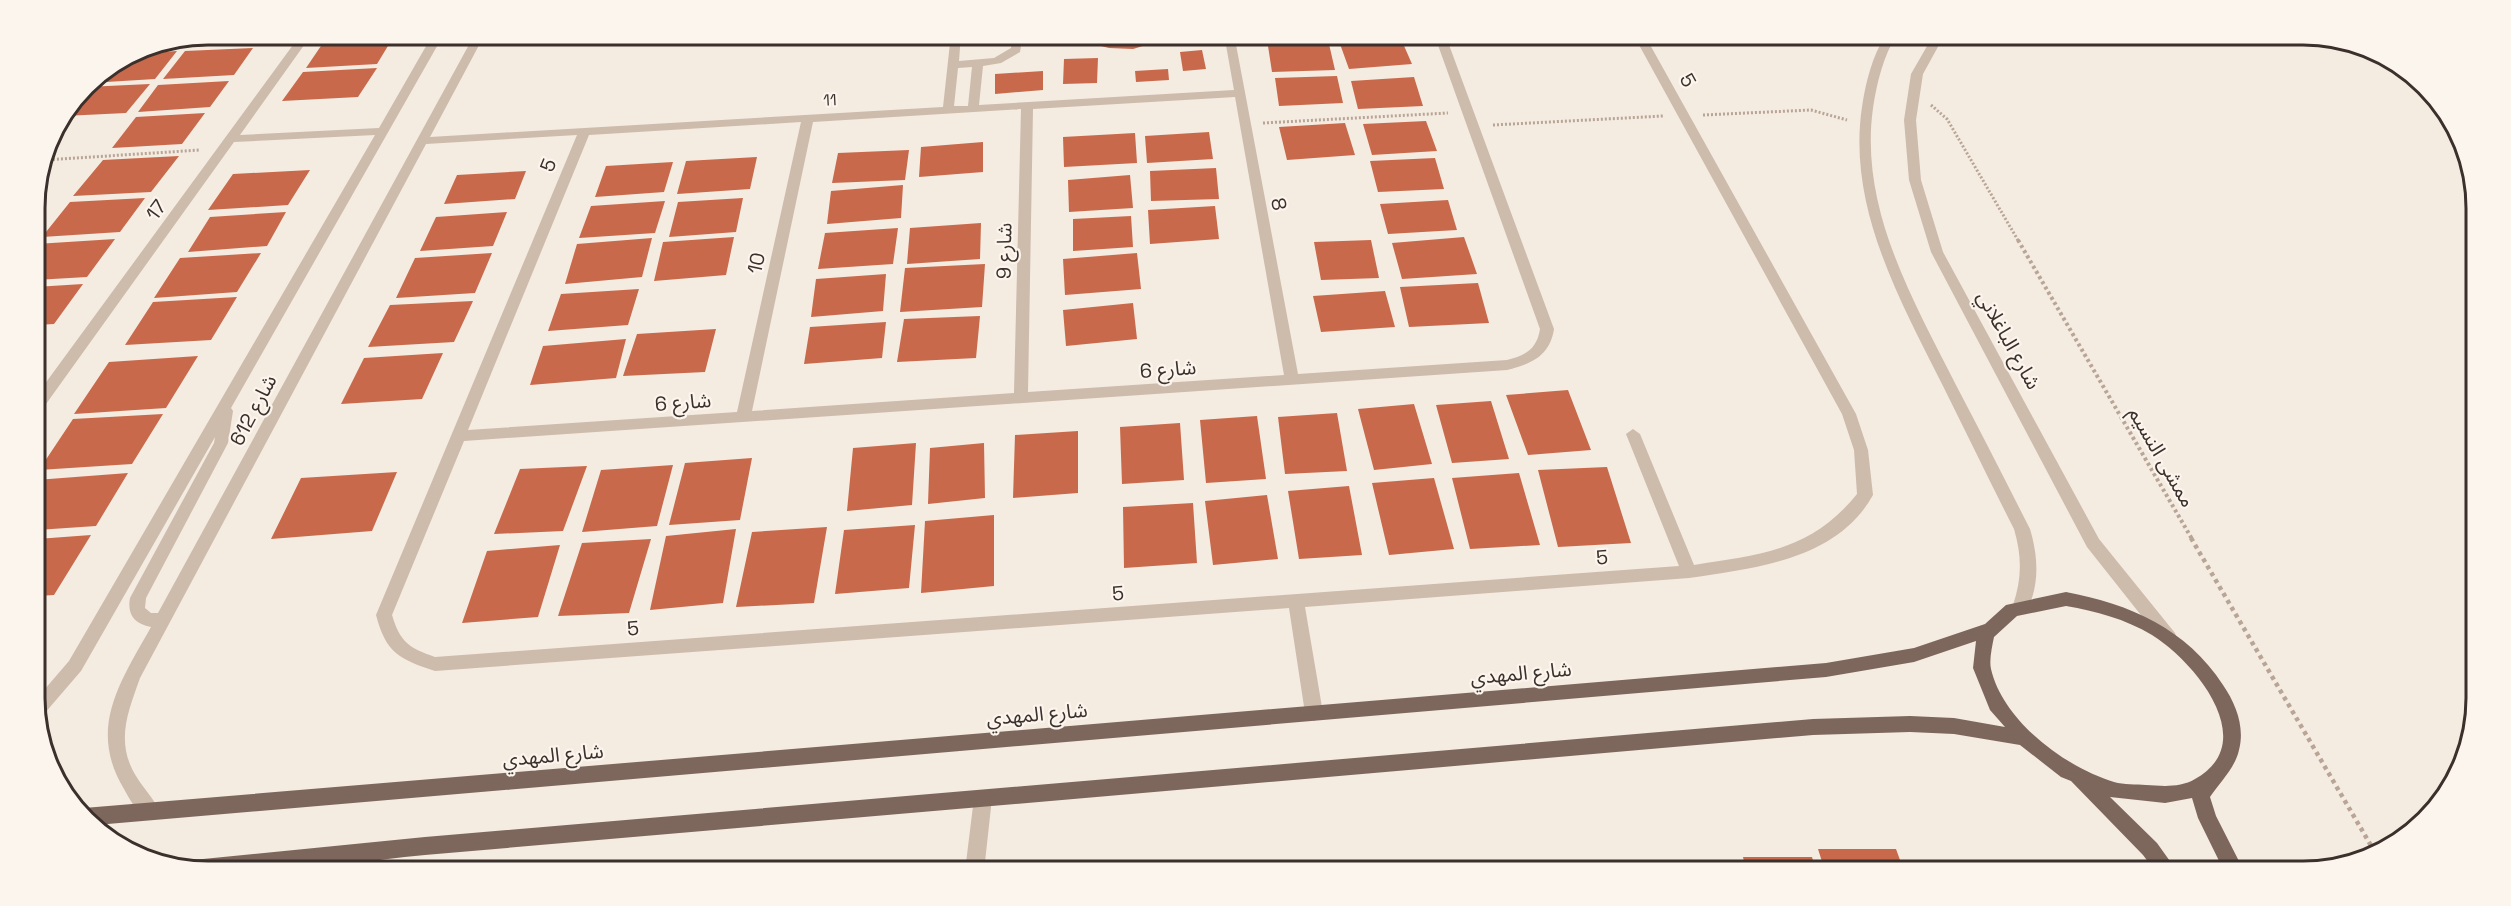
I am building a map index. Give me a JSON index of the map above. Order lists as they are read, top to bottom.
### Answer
{
  "streets": {
    "main road": ["شارع المهدي"],
    "street": [
      "5",
      "11",
      "8",
      "17",
      "شارع 9",
      "10",
      "شارع الباغلاني",
      "شارع 6",
      "شارع 612"
    ],
    "path": ["ممشى النسيم"]
  },
  "crossings": [
    ["5", "11"],
    ["5", "شارع 6"],
    ["11", "8"],
    ["11", "شارع 9"],
    ["11", "10"],
    ["11", "شارع 612"],
    ["8", "شارع 6"],
    ["شارع 9", "شارع 6"],
    ["10", "شارع 6"],
    ["شارع الباغلاني", "ممشى النسيم"],
    ["شارع 612", "شارع المهدي"]
  ]
}
